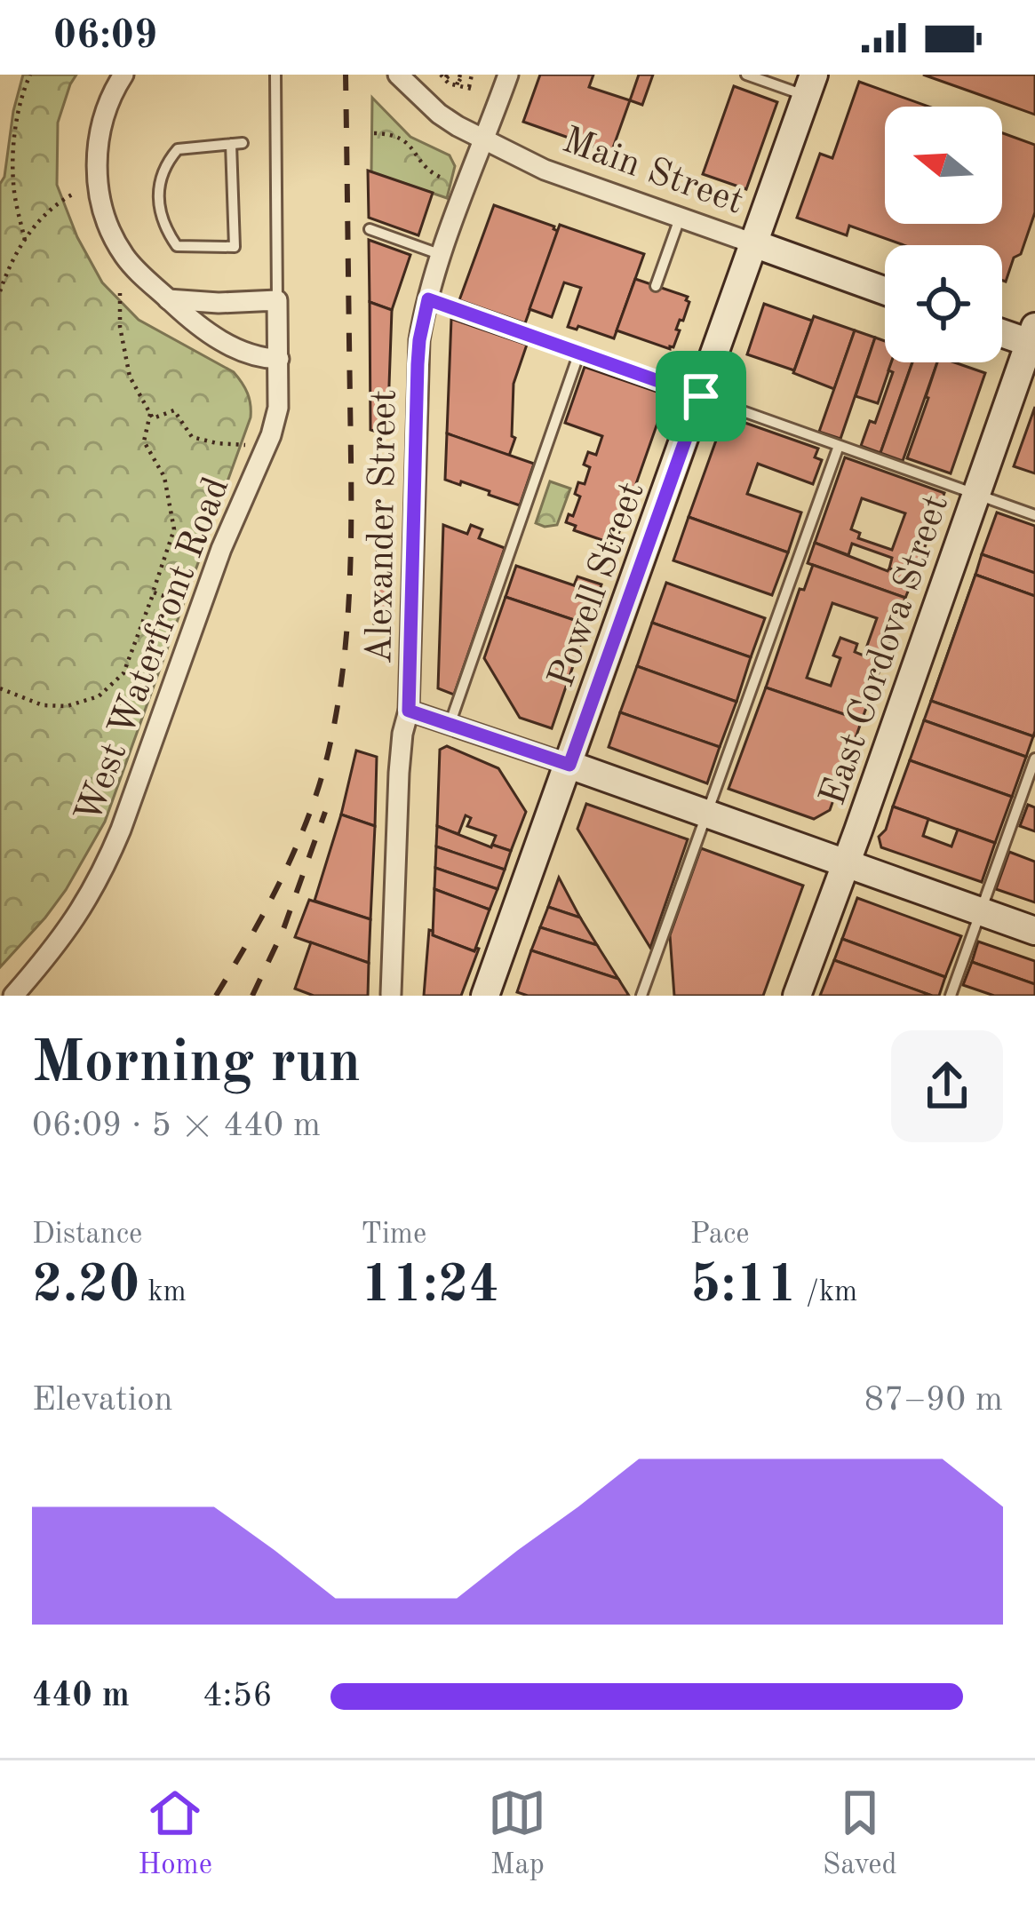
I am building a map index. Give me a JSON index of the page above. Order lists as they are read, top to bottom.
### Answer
{
  "streets": {
    "main road": ["Main Street", "Powell Street", "East Cordova Street"],
    "street": ["Alexander Street", "West Waterfront Road"]
  },
  "crossings": [
    ["Main Street", "Alexander Street"],
    ["Main Street", "Powell Street"]
  ],
  "north": "left",
  "page": {
    "status": "06:09",
    "heading": ["Morning run", "06:09 · 5 × 440 m"],
    "stats": [
      ["Distance", "2.20 km"],
      ["Time", "11:24"],
      ["Pace", "5:11 /km"]
    ],
    "chart": ["Elevation", "87–90 m"],
    "list": [
      {
        "name": "440 m",
        "note": "4:56"
      }
    ],
    "tabs": ["Home", "Map", "Saved"]
  }
}
